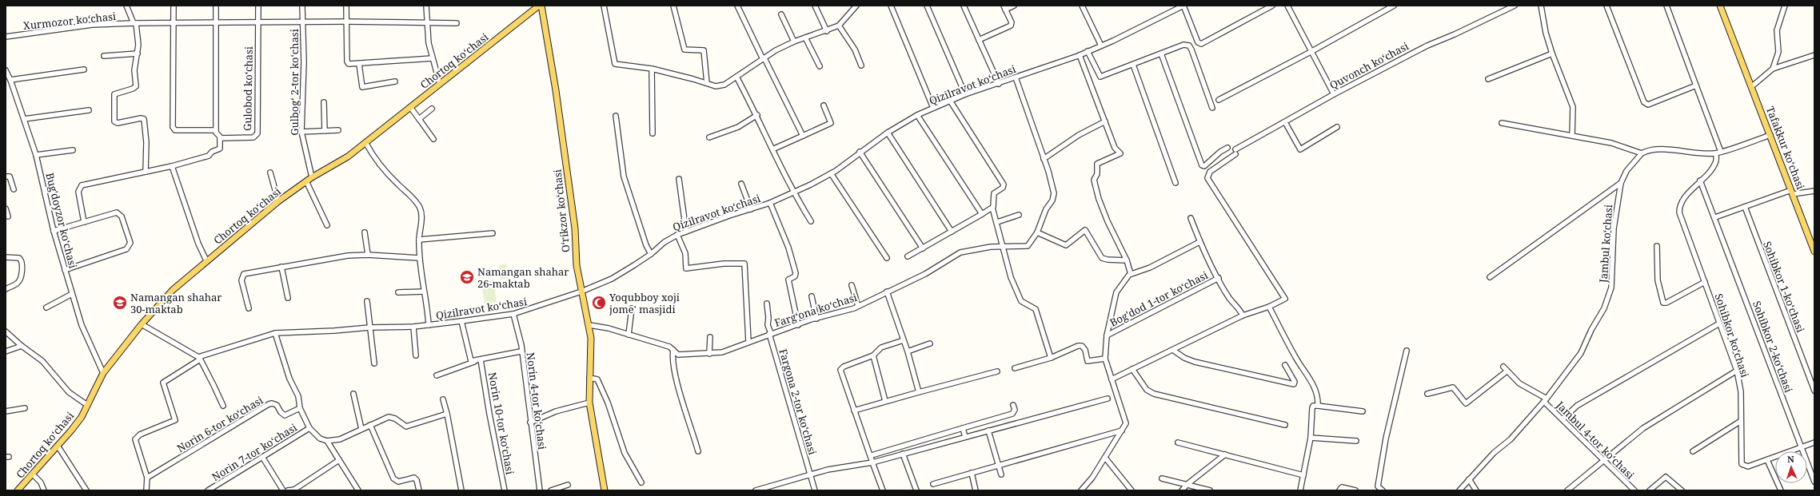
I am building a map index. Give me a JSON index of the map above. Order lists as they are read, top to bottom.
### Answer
{
  "streets": {
    "main road": ["Chortoq koʻchasi", "Tafakkur koʻchasi", "Oʻrikzor koʻchasi"],
    "street": [
      "Xurmozor koʻchasi",
      "Quvonch koʻchasi",
      "Gulbogʻ 2-tor koʻchasi",
      "Qizilravot koʻchasi",
      "Gulobod koʻchasi",
      "Bug'doyzor koʻchasi",
      "Jambul koʻchasi",
      "Sohibkor 1-koʻchasi",
      "Bog'dod 1-tor koʻchasi",
      "Fargʻona koʻchasi",
      "Sohibkor koʻchasi",
      "Sohibkor 2-koʻchasi",
      "Norin 4-tor koʻchasi",
      "Fargona 2-tor koʻchasi",
      "Norin 10-tor koʻchasi",
      "Norin 6-tor koʻchasi",
      "Jambul 4-tor koʻchasi",
      "Norin 7-tor koʻchasi"
    ]
  },
  "crossings": [
    ["Xurmozor koʻchasi", "Gulbogʻ 2-tor koʻchasi"],
    ["Xurmozor koʻchasi", "Gulobod koʻchasi"],
    ["Chortoq koʻchasi", "Gulbogʻ 2-tor koʻchasi"],
    ["Chortoq koʻchasi", "Oʻrikzor koʻchasi"],
    ["Chortoq koʻchasi", "Bug'doyzor koʻchasi"],
    ["Qizilravot koʻchasi", "Oʻrikzor koʻchasi"],
    ["Qizilravot koʻchasi", "Norin 4-tor koʻchasi"],
    ["Qizilravot koʻchasi", "Norin 6-tor koʻchasi"],
    ["Oʻrikzor koʻchasi", "Fargʻona koʻchasi"],
    ["Jambul koʻchasi", "Jambul 4-tor koʻchasi"],
    ["Fargʻona koʻchasi", "Fargona 2-tor koʻchasi"],
    ["Sohibkor koʻchasi", "Sohibkor 2-koʻchasi"]
  ],
  "places": {
    "school or university": ["Namangan shahar 26-maktab", "Namangan shahar 30-maktab"],
    "mosque": ["Yoqubboy xoji jome' masjidi"]
  },
  "north": "top"
}
